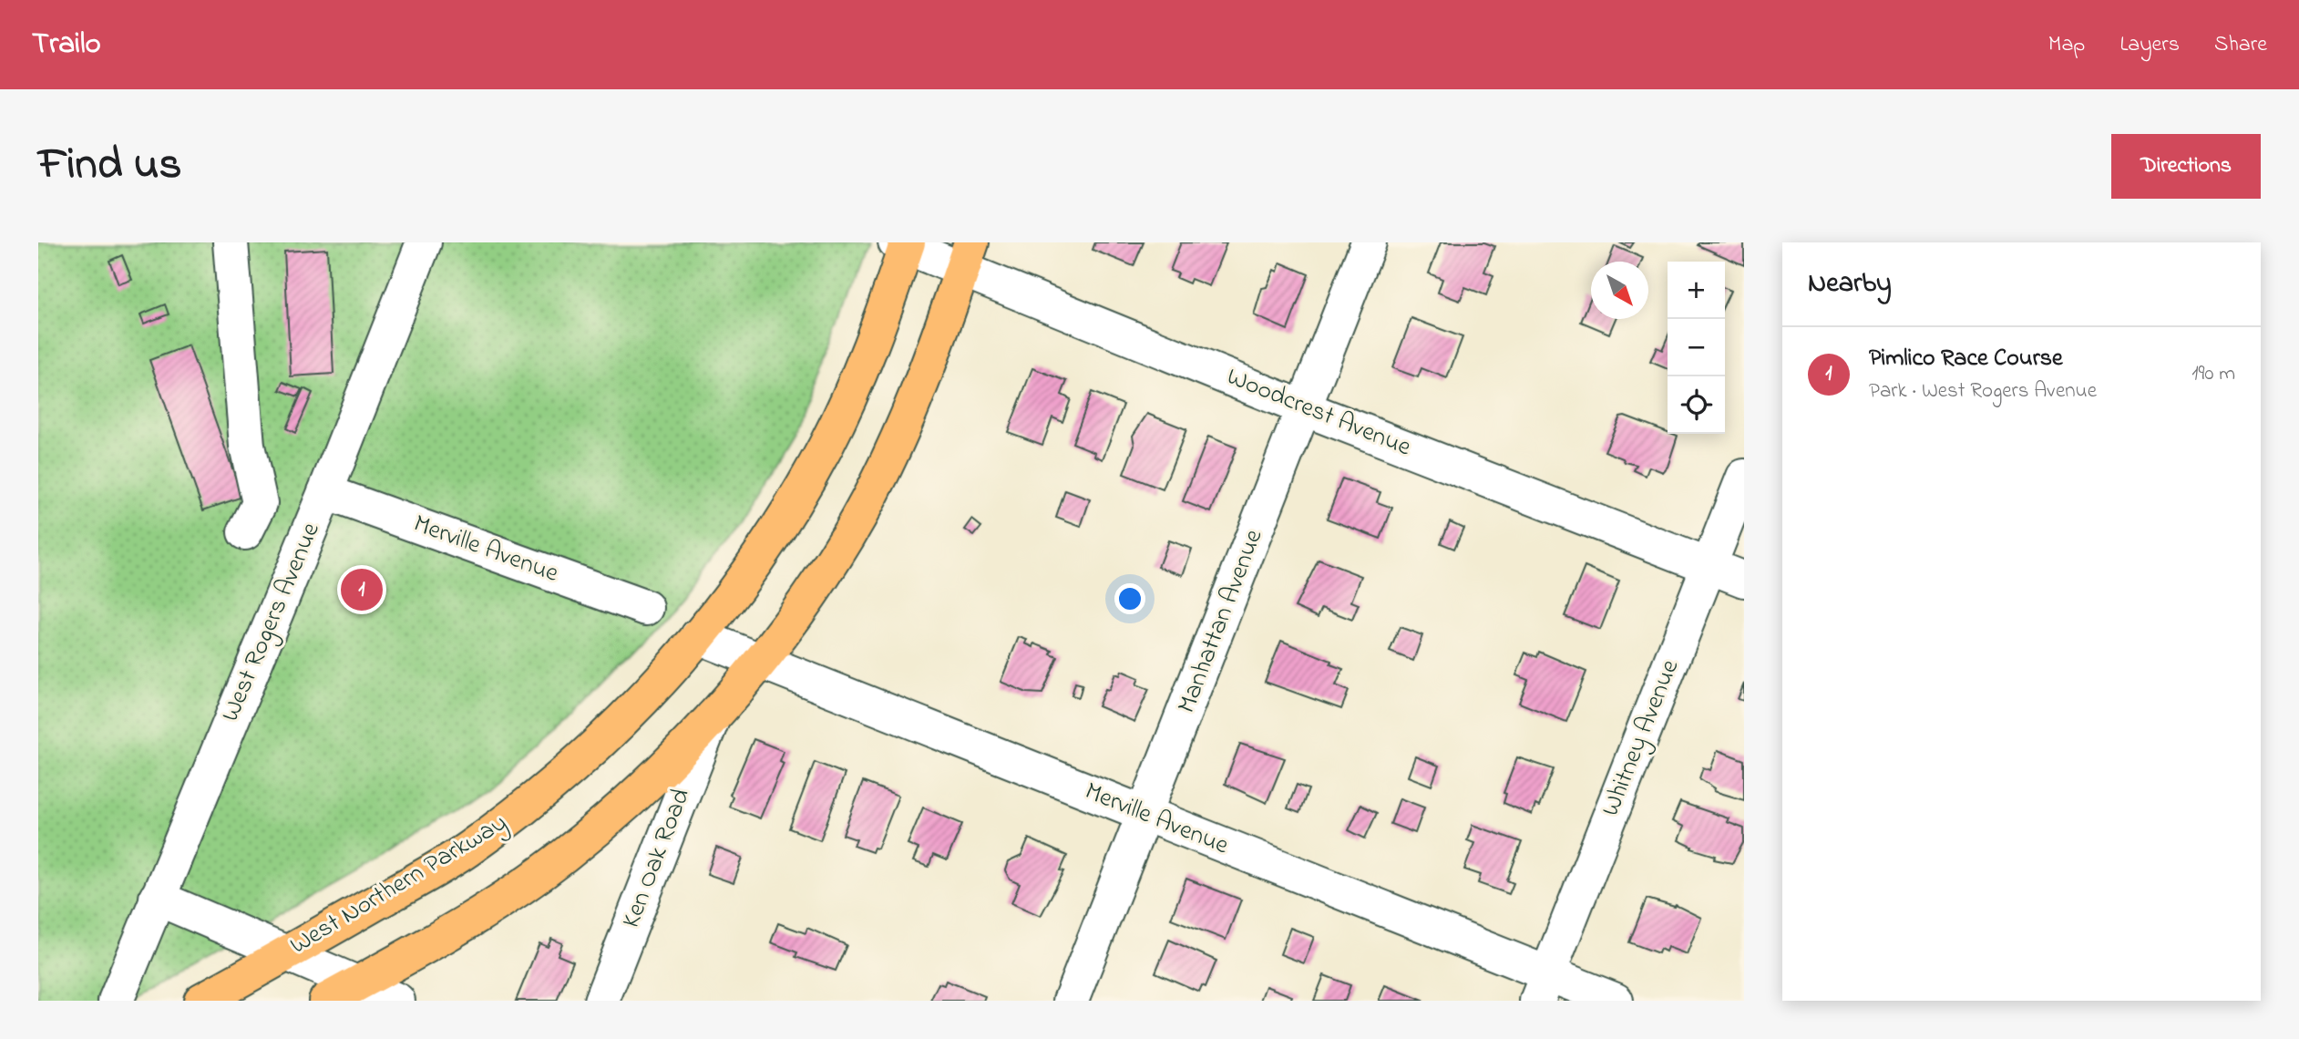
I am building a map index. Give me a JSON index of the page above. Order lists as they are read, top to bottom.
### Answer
{
  "streets": {
    "main road": ["West Northern Parkway"],
    "street": [
      "Woodcrest Avenue",
      "Merville Avenue",
      "Manhattan Avenue",
      "West Rogers Avenue",
      "Whitney Avenue",
      "Ken Oak Road"
    ]
  },
  "crossings": [
    ["Woodcrest Avenue", "Manhattan Avenue"],
    ["Woodcrest Avenue", "Whitney Avenue"],
    ["Woodcrest Avenue", "West Northern Parkway"],
    ["Merville Avenue", "Manhattan Avenue"],
    ["Merville Avenue", "West Rogers Avenue"],
    ["Merville Avenue", "Whitney Avenue"],
    ["Merville Avenue", "West Northern Parkway"]
  ],
  "north": "bottom right",
  "page": {
    "header": "Trailo",
    "nav": ["Map", "Layers", "Share"],
    "title": "Find us",
    "buttons": "Directions",
    "heading": "Nearby",
    "map_buttons": ["+", "−"],
    "list": [
      {
        "mark": "1",
        "name": "Pimlico Race Course",
        "note": "Park · West Rogers Avenue",
        "value": "190 m"
      }
    ],
    "pins": "1"
  }
}
